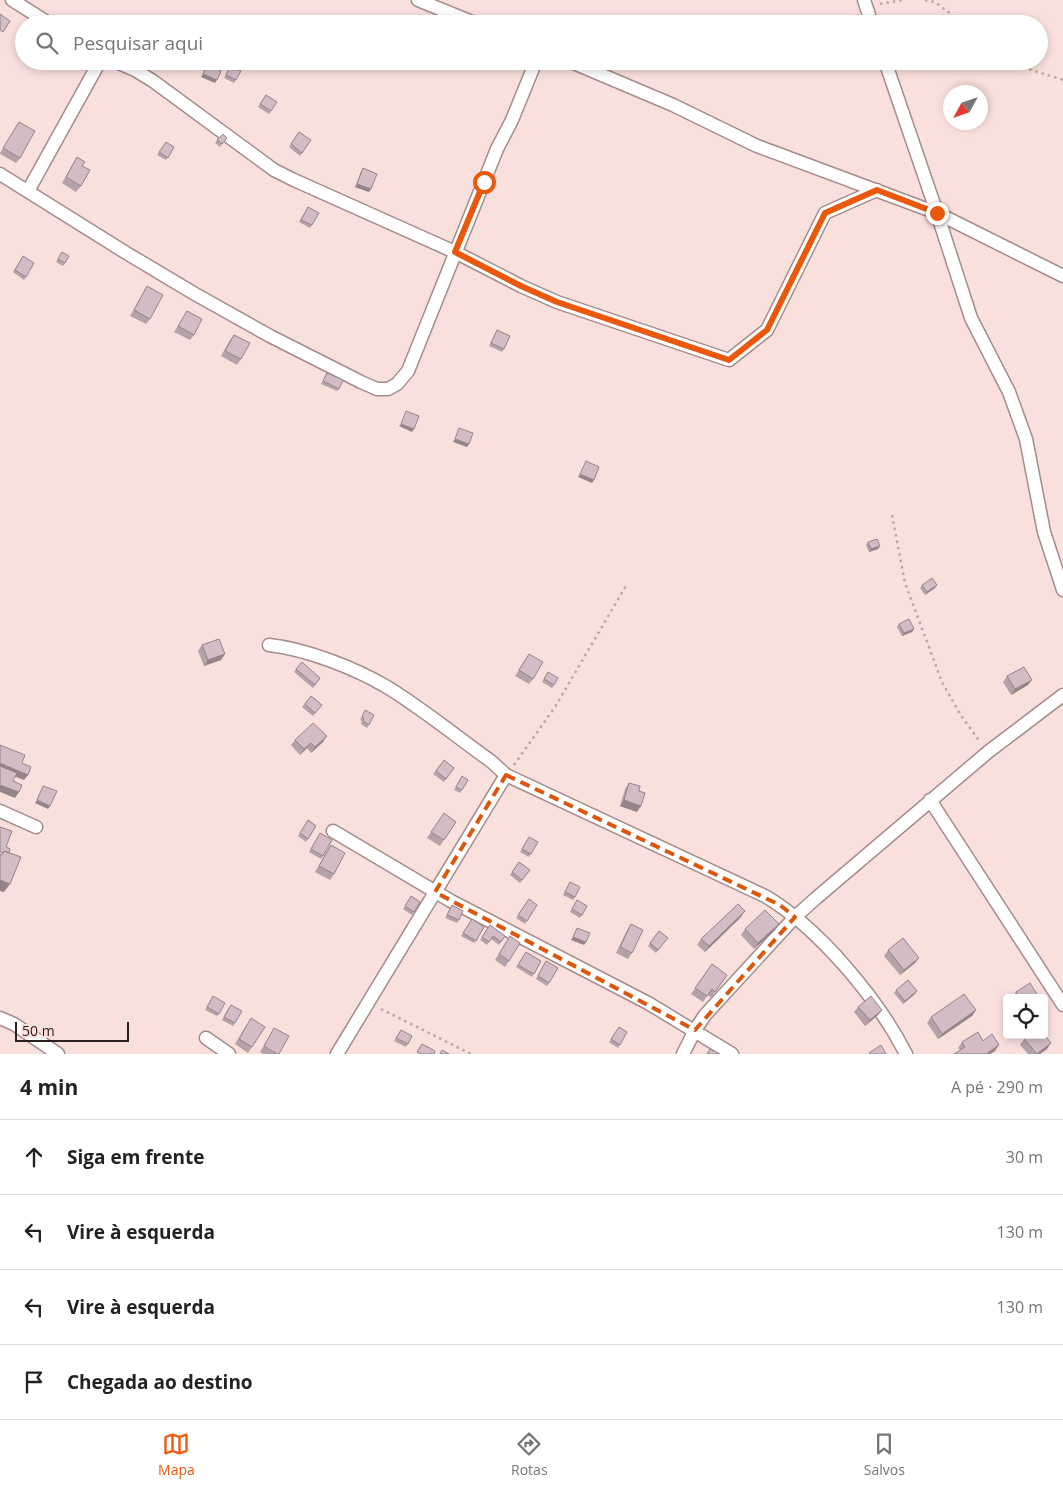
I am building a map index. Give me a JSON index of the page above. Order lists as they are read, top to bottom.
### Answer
{
  "scale_bar": "50 m",
  "north": "bottom left",
  "page": {
    "search": "Pesquisar aqui",
    "scale": "50 m",
    "heading": ["4 min", "A pé · 290 m"],
    "list": [
      ["Siga em frente", "30 m"],
      ["Vire à esquerda", "130 m"],
      ["Vire à esquerda", "130 m"],
      "Chegada ao destino"
    ],
    "nav": ["Mapa", "Rotas", "Salvos"]
  }
}
